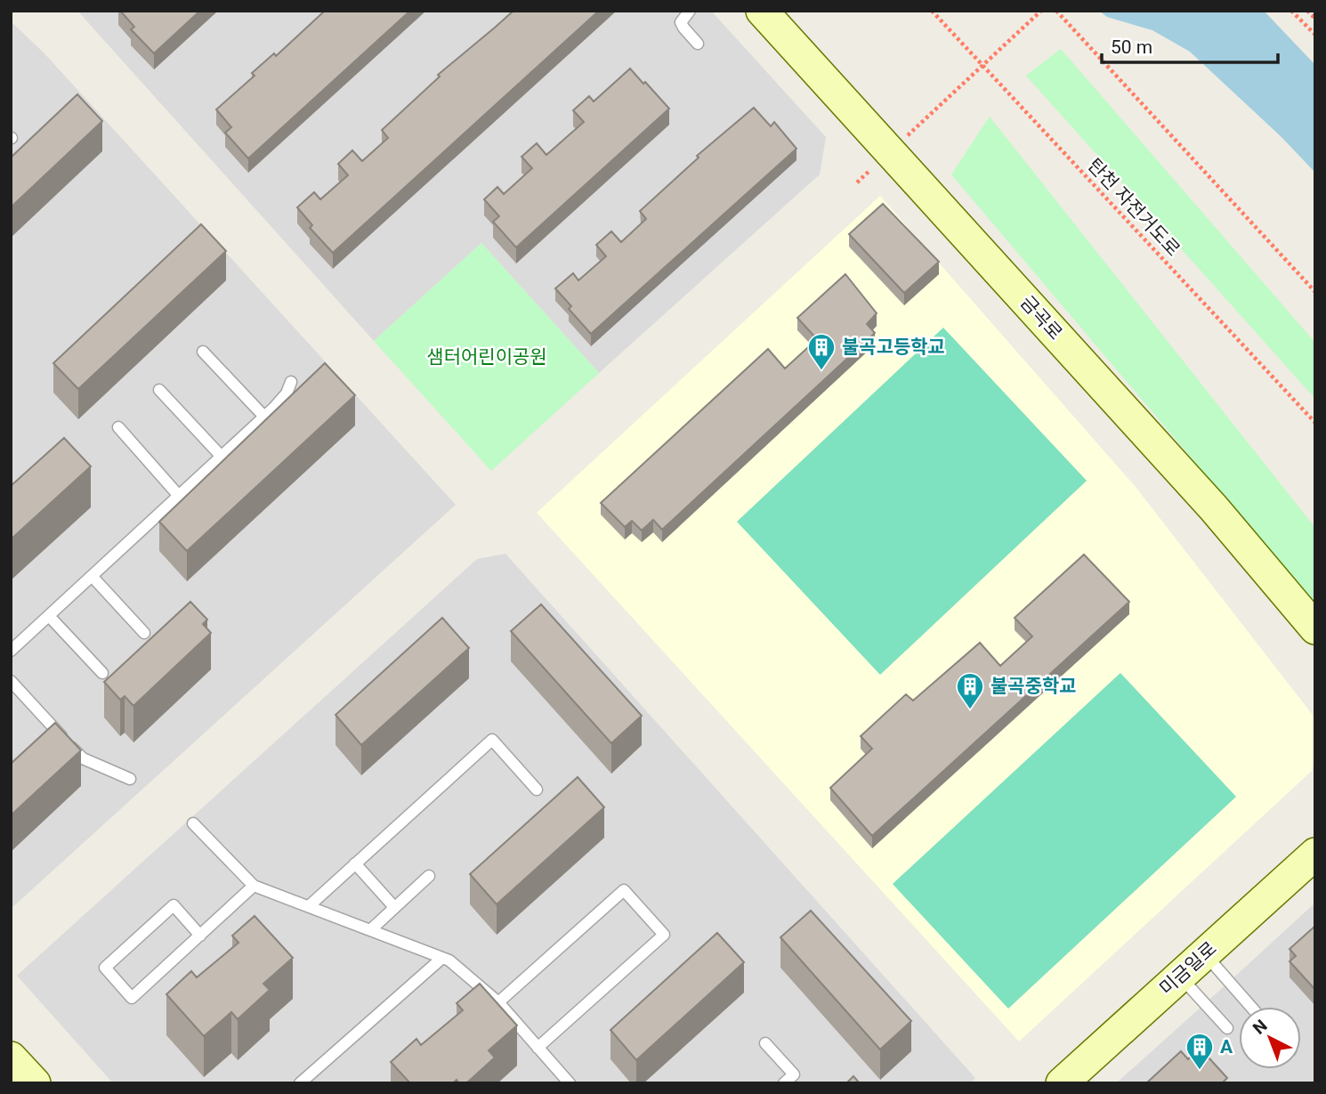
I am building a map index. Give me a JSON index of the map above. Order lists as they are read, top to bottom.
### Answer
{
  "streets": {
    "main road": ["금곡로", "미금일로"],
    "path": ["탄천 자전거도로"]
  },
  "parks": ["샘터어린이공원"],
  "places": {
    "building": ["불곡고등학교", "불곡중학교", "A"]
  },
  "scale_bar": "50 m",
  "north": "top left"
}
